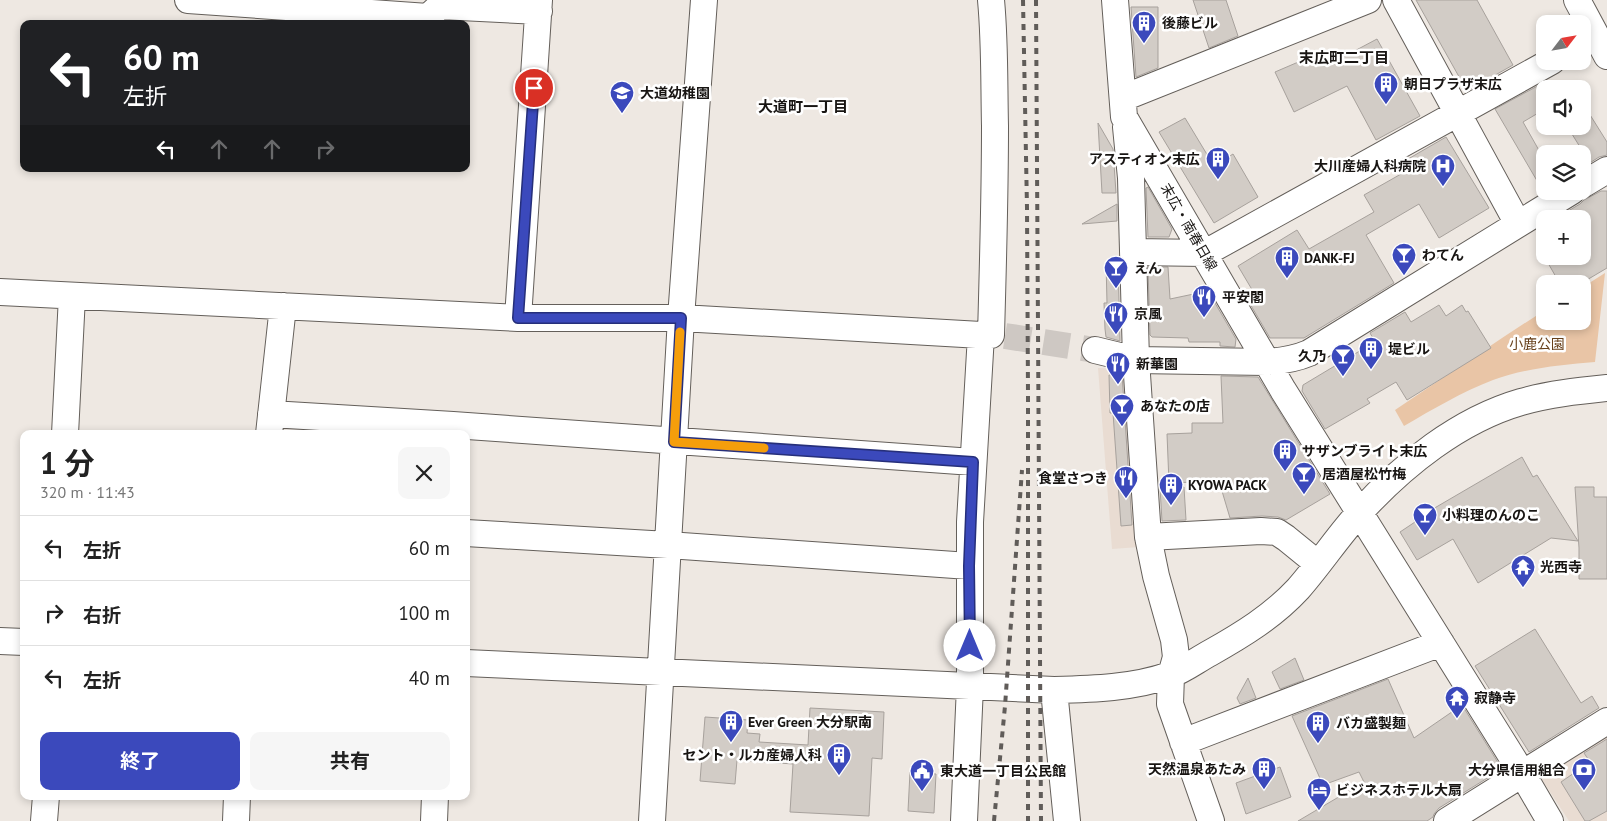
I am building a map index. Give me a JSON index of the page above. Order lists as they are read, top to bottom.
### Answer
{
  "streets": {
    "street": ["末広・南春日線"]
  },
  "districts": ["末広町二丁目", "大道町一丁目"],
  "parks": ["小鹿公園"],
  "places": {
    "building": [
      "後藤ビル",
      "朝日プラザ末広",
      "アスティオン末広",
      "DANK-FJ",
      "堤ビル",
      "サザンブライト末広",
      "KYOWA PACK",
      "Ever Green 大分駅南",
      "バカ盛製麺",
      "セント・ルカ産婦人科",
      "天然温泉あたみ"
    ],
    "school or university": ["大道幼稚園"],
    "hospital": ["大川産婦人科病院"],
    "bar": [
      "わてん",
      "えん",
      "久乃",
      "あなたの店",
      "居酒屋松竹梅",
      "小料理のんのこ"
    ],
    "restaurant": [
      "平安閣",
      "京風",
      "新華園",
      "食堂さつき"
    ],
    "temple": ["光西寺", "寂静寺"],
    "bank": ["大分県信用組合"],
    "public building": ["東大道一丁目公民館"],
    "hotel": ["ビジネスホテル大扇"]
  },
  "north": "top right",
  "page": {
    "map_buttons": ["+", "−"],
    "turn": ["60 m", "左折"],
    "heading": ["1 分", "320 m · 11:43"],
    "list": [
      {
        "name": "左折",
        "value": "60 m"
      },
      {
        "name": "右折",
        "value": "100 m"
      },
      {
        "name": "左折",
        "value": "40 m"
      }
    ],
    "buttons": ["終了", "共有"]
  }
}
